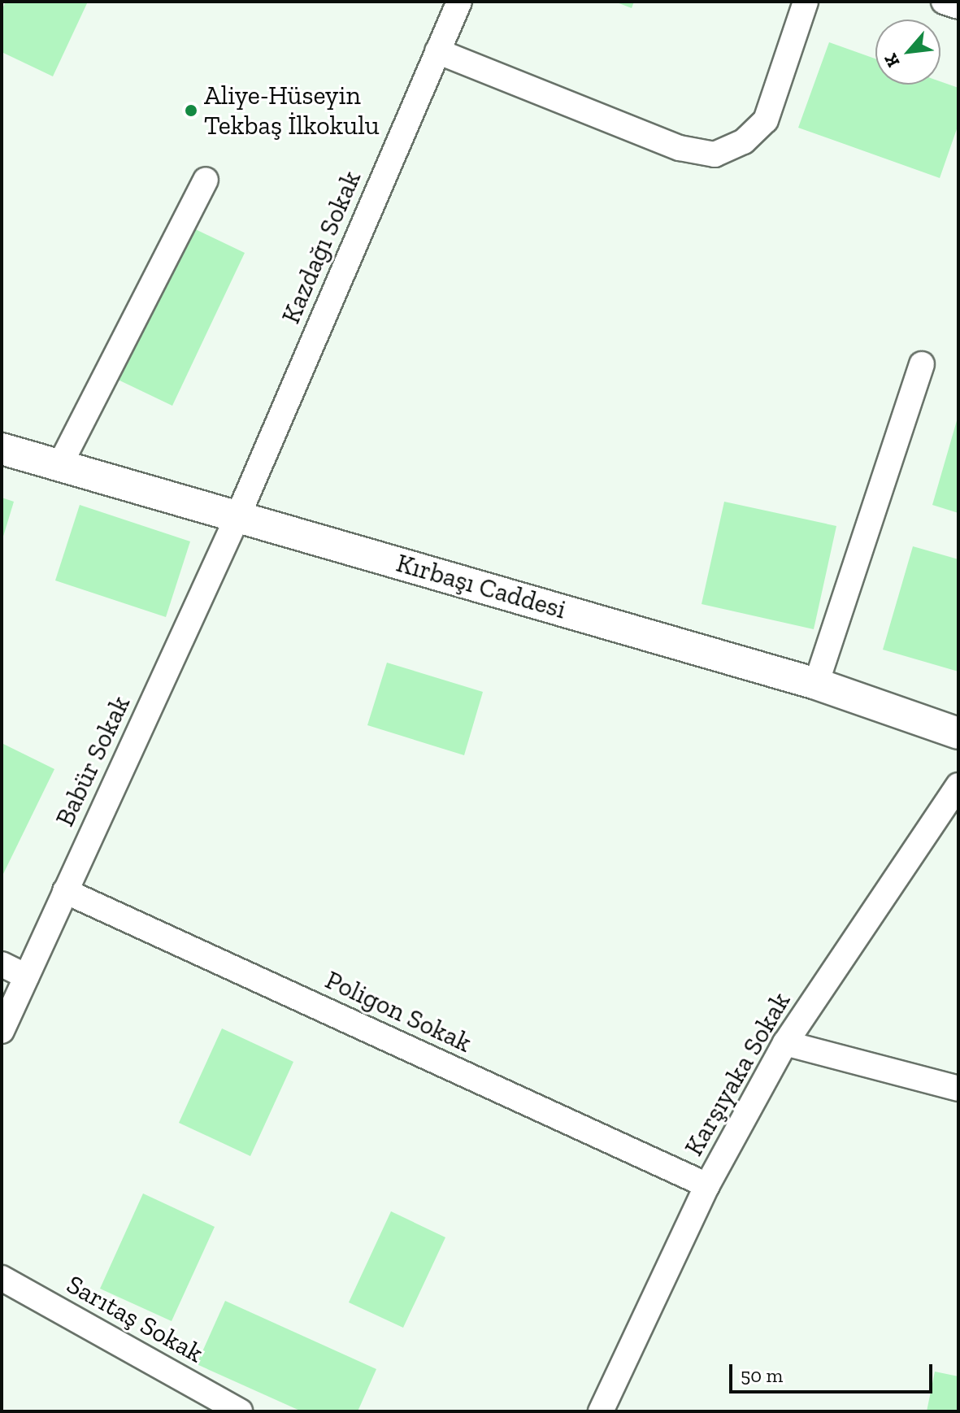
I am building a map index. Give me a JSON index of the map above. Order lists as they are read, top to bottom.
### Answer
{
  "streets": {
    "street": [
      "Kazdağı Sokak",
      "Kırbaşı Caddesi",
      "Babür Sokak",
      "Poligon Sokak",
      "Karşıyaka Sokak",
      "Sarıtaş Sokak"
    ]
  },
  "crossings": [
    ["Kazdağı Sokak", "Kırbaşı Caddesi"],
    ["Kazdağı Sokak", "Babür Sokak"],
    ["Kırbaşı Caddesi", "Babür Sokak"],
    ["Babür Sokak", "Poligon Sokak"],
    ["Poligon Sokak", "Karşıyaka Sokak"]
  ],
  "places": ["Aliye-Hüseyin Tekbaş İlkokulu"],
  "scale_bar": "50 m",
  "north": "bottom left"
}
